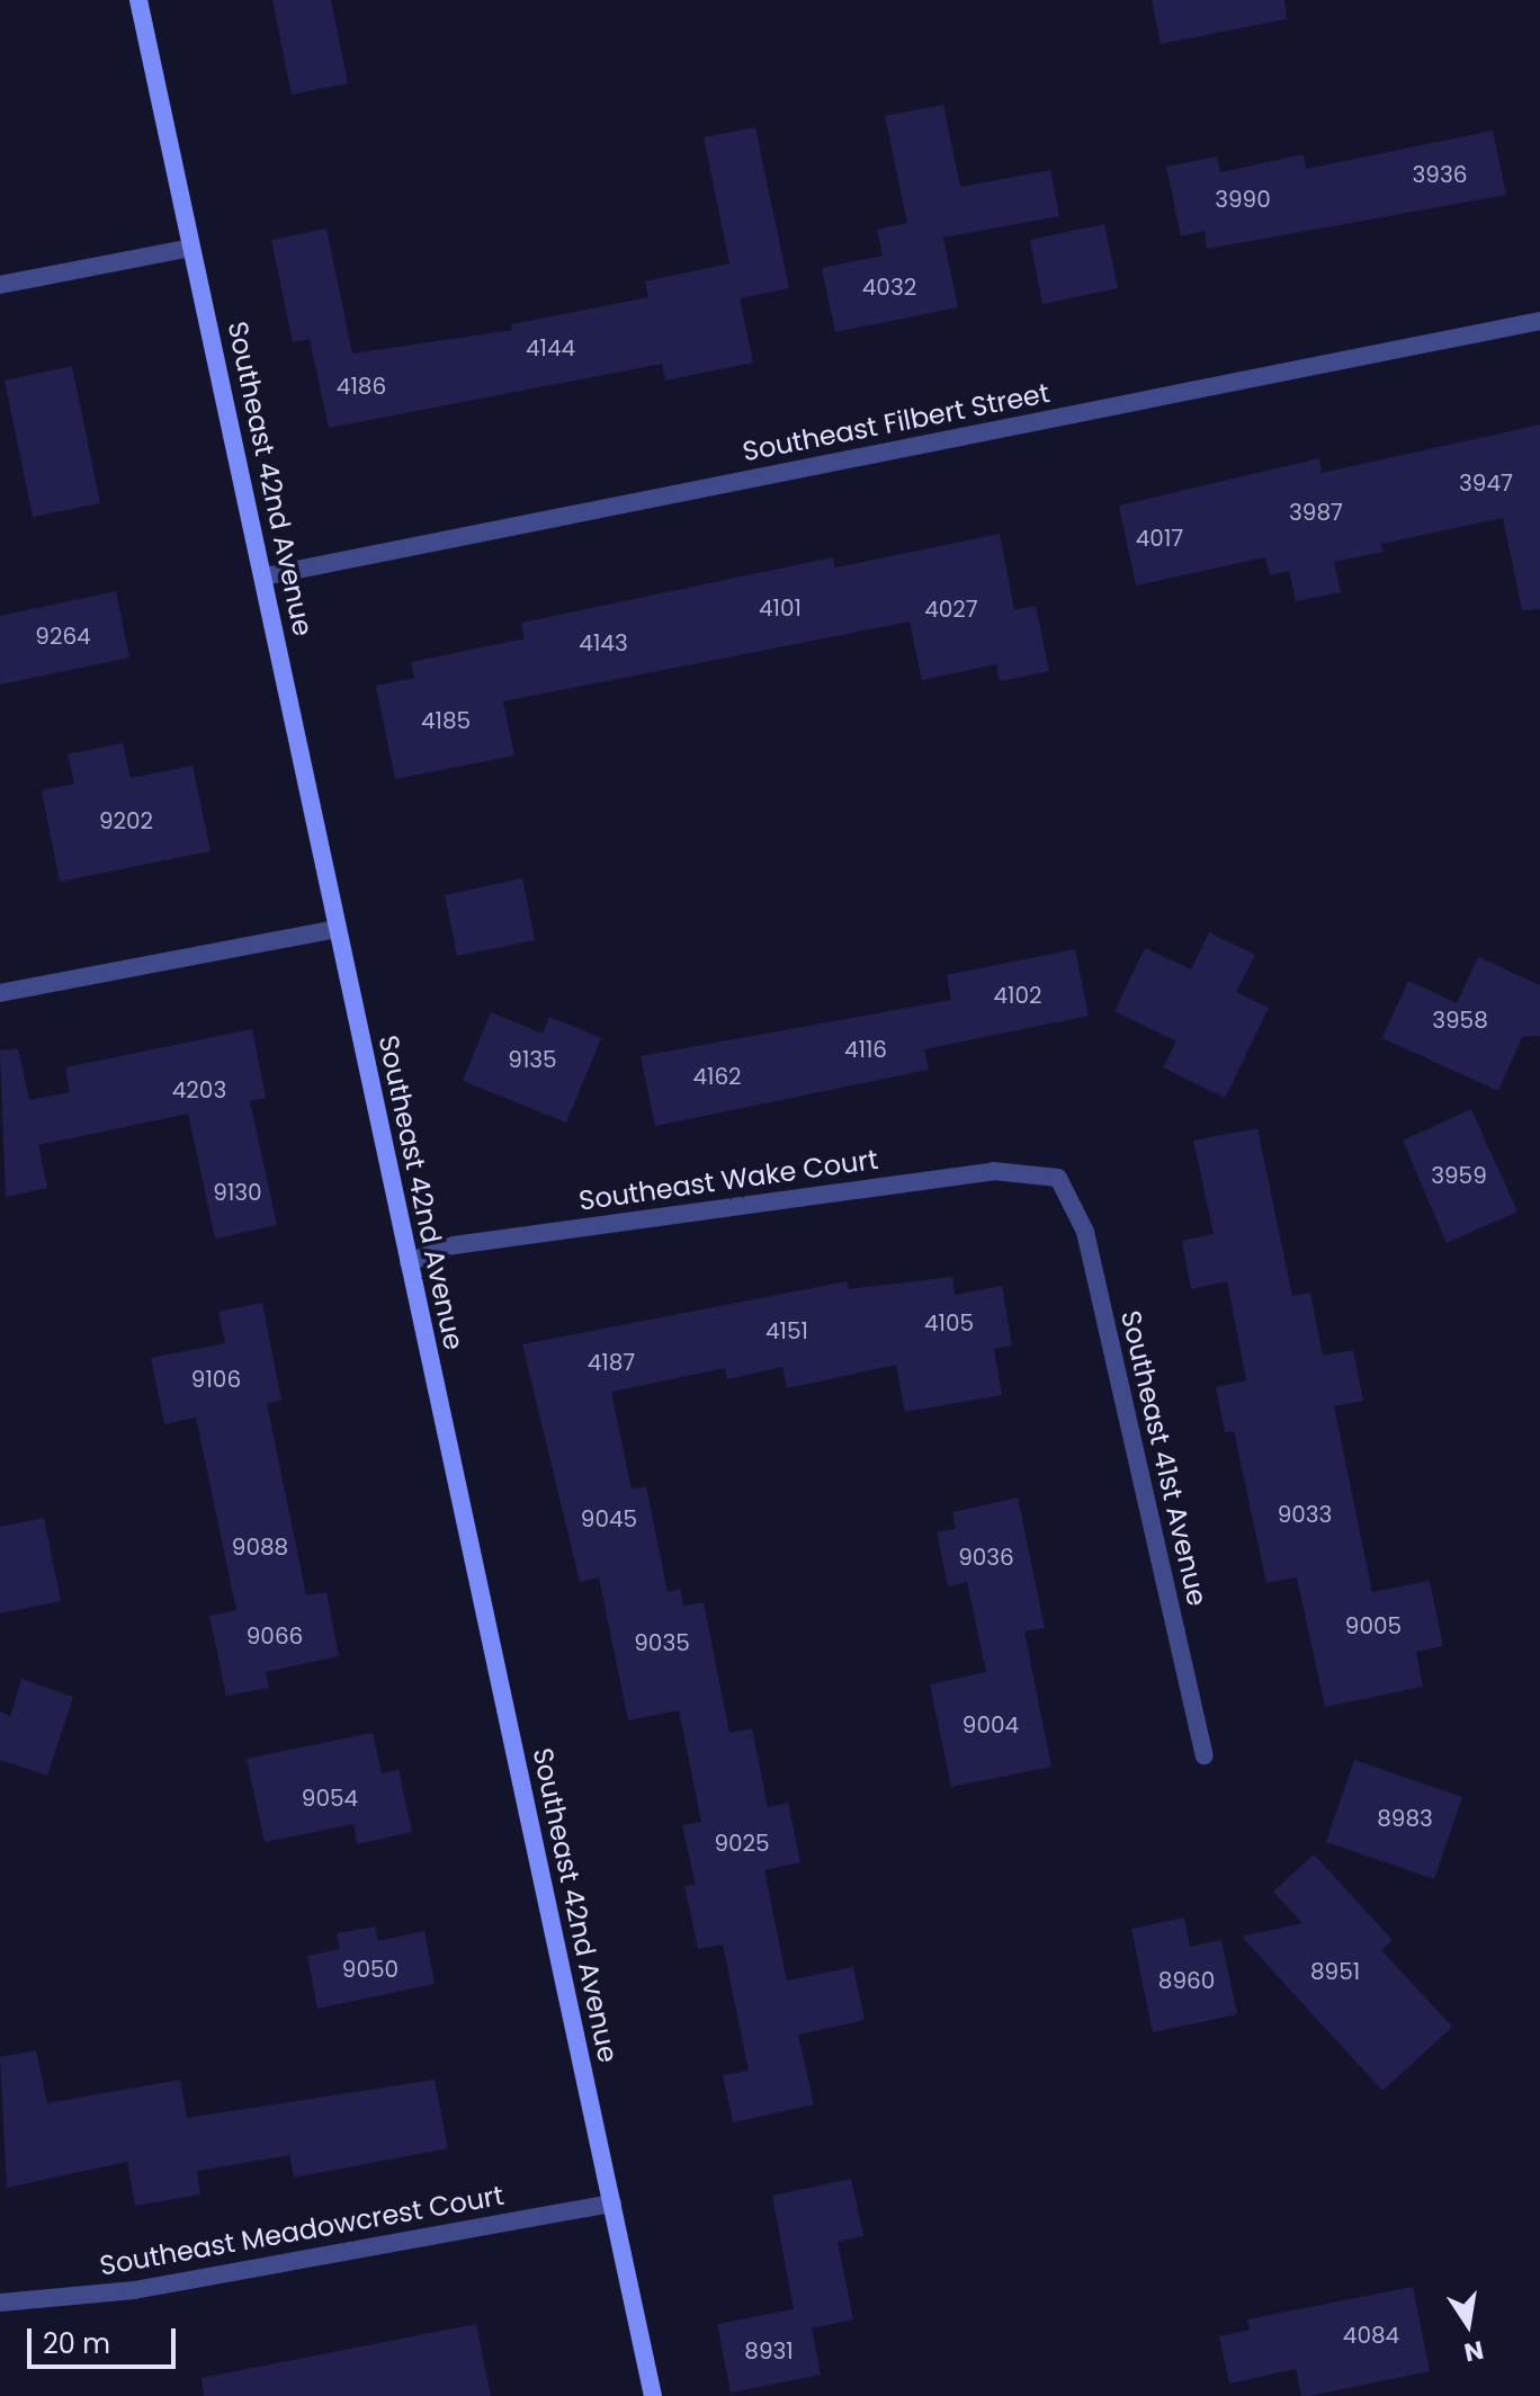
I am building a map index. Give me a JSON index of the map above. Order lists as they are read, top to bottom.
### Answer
{
  "streets": {
    "street": [
      "Southeast Filbert Street",
      "Southeast 42nd Avenue",
      "Southeast Wake Court",
      "Southeast 41st Avenue",
      "Southeast Meadowcrest Court"
    ]
  },
  "crossings": [
    ["Southeast Filbert Street", "Southeast 42nd Avenue"],
    ["Southeast 42nd Avenue", "Southeast Wake Court"],
    ["Southeast 42nd Avenue", "Southeast Meadowcrest Court"],
    ["Southeast Wake Court", "Southeast 41st Avenue"]
  ],
  "house_numbers": [
    "3936",
    "3990",
    "4032",
    "4144",
    "4186",
    "3947",
    "3987",
    "4017",
    "4101",
    "4027",
    "9264",
    "4143",
    "4185",
    "9202",
    "4102",
    "3958",
    "4116",
    "9135",
    "4162",
    "4203",
    "3959",
    "9130",
    "4105",
    "4151",
    "4187",
    "9106",
    "9033",
    "9045",
    "9088",
    "9036",
    "9005",
    "9066",
    "9035",
    "9004",
    "9054",
    "8983",
    "9025",
    "9050",
    "8951",
    "8960",
    "4084",
    "8931"
  ],
  "scale_bar": "20 m",
  "north": "bottom"
}
